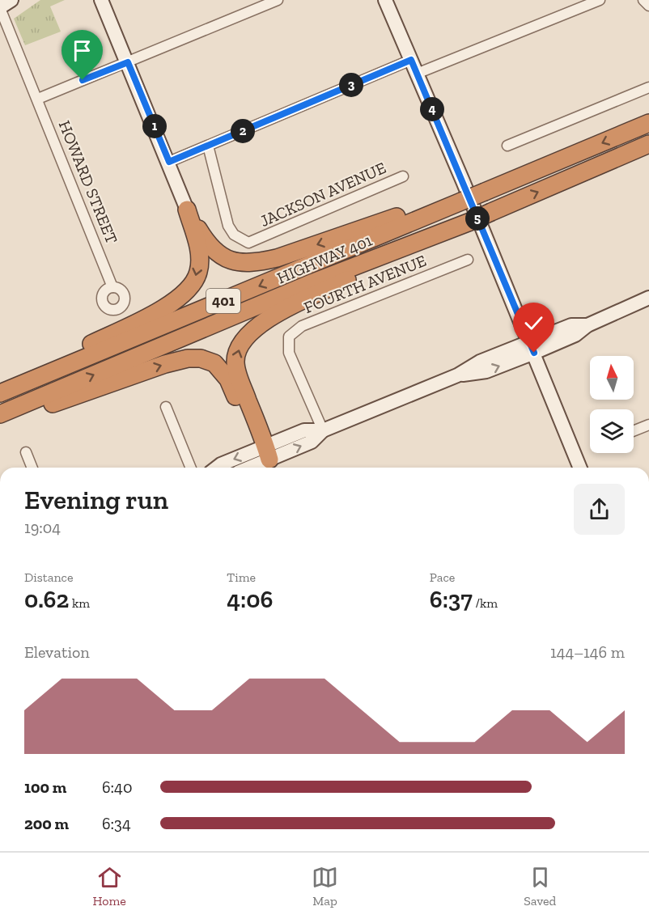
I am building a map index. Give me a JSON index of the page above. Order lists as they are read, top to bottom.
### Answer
{
  "streets": {
    "highway": ["HIGHWAY 401", "401"],
    "street": ["HOWARD STREET", "JACKSON AVENUE", "FOURTH AVENUE"]
  },
  "north": "top",
  "page": {
    "pins": [
      "3",
      "4",
      "1",
      "2",
      "5"
    ],
    "heading": ["Evening run", "19:04"],
    "stats": [
      ["Distance", "0.62 km"],
      ["Time", "4:06"],
      ["Pace", "6:37 /km"]
    ],
    "chart": ["Elevation", "144–146 m"],
    "list": [
      {
        "name": "100 m",
        "note": "6:40"
      },
      {
        "name": "200 m",
        "note": "6:34"
      }
    ],
    "tabs": ["Home", "Map", "Saved"]
  }
}
